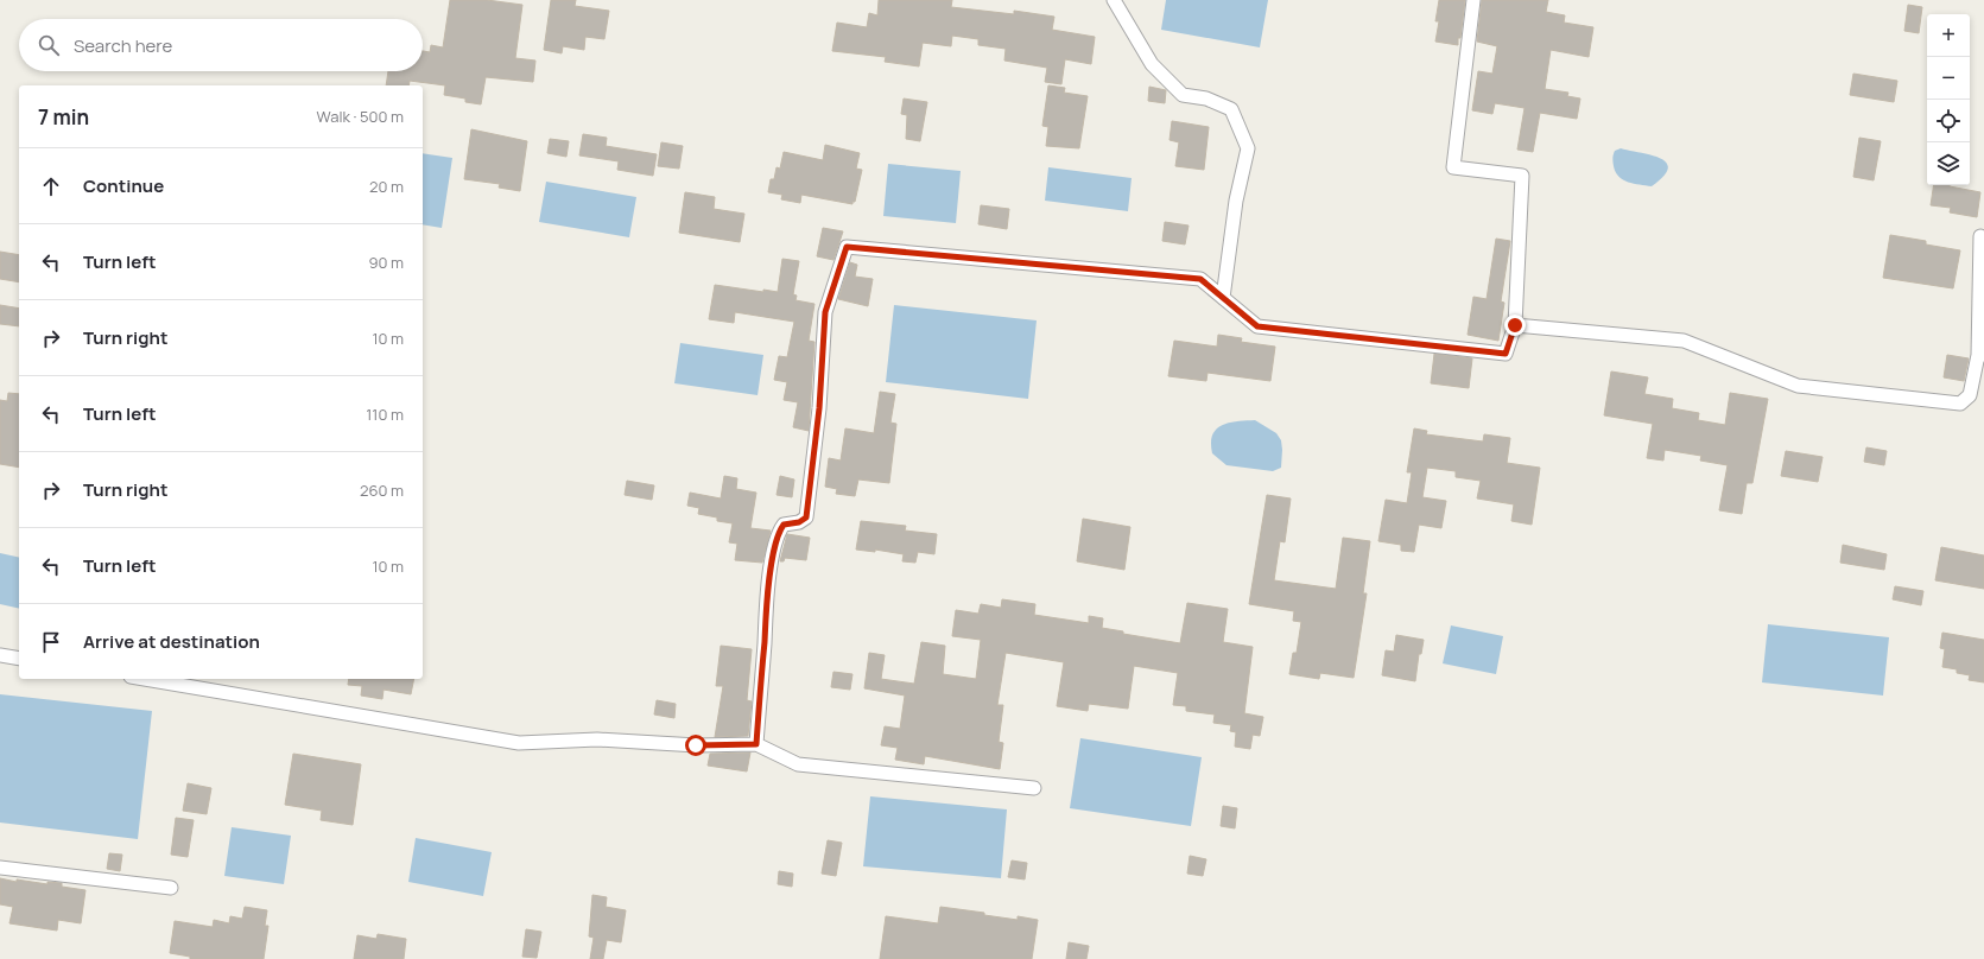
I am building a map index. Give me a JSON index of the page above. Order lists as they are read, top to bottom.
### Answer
{
  "page": {
    "map_buttons": ["+", "−"],
    "search": "Search here",
    "heading": ["7 min", "Walk · 500 m"],
    "list": [
      ["Continue", "20 m"],
      ["Turn left", "90 m"],
      ["Turn right", "10 m"],
      ["Turn left", "110 m"],
      ["Turn right", "260 m"],
      ["Turn left", "10 m"],
      "Arrive at destination"
    ]
  }
}
